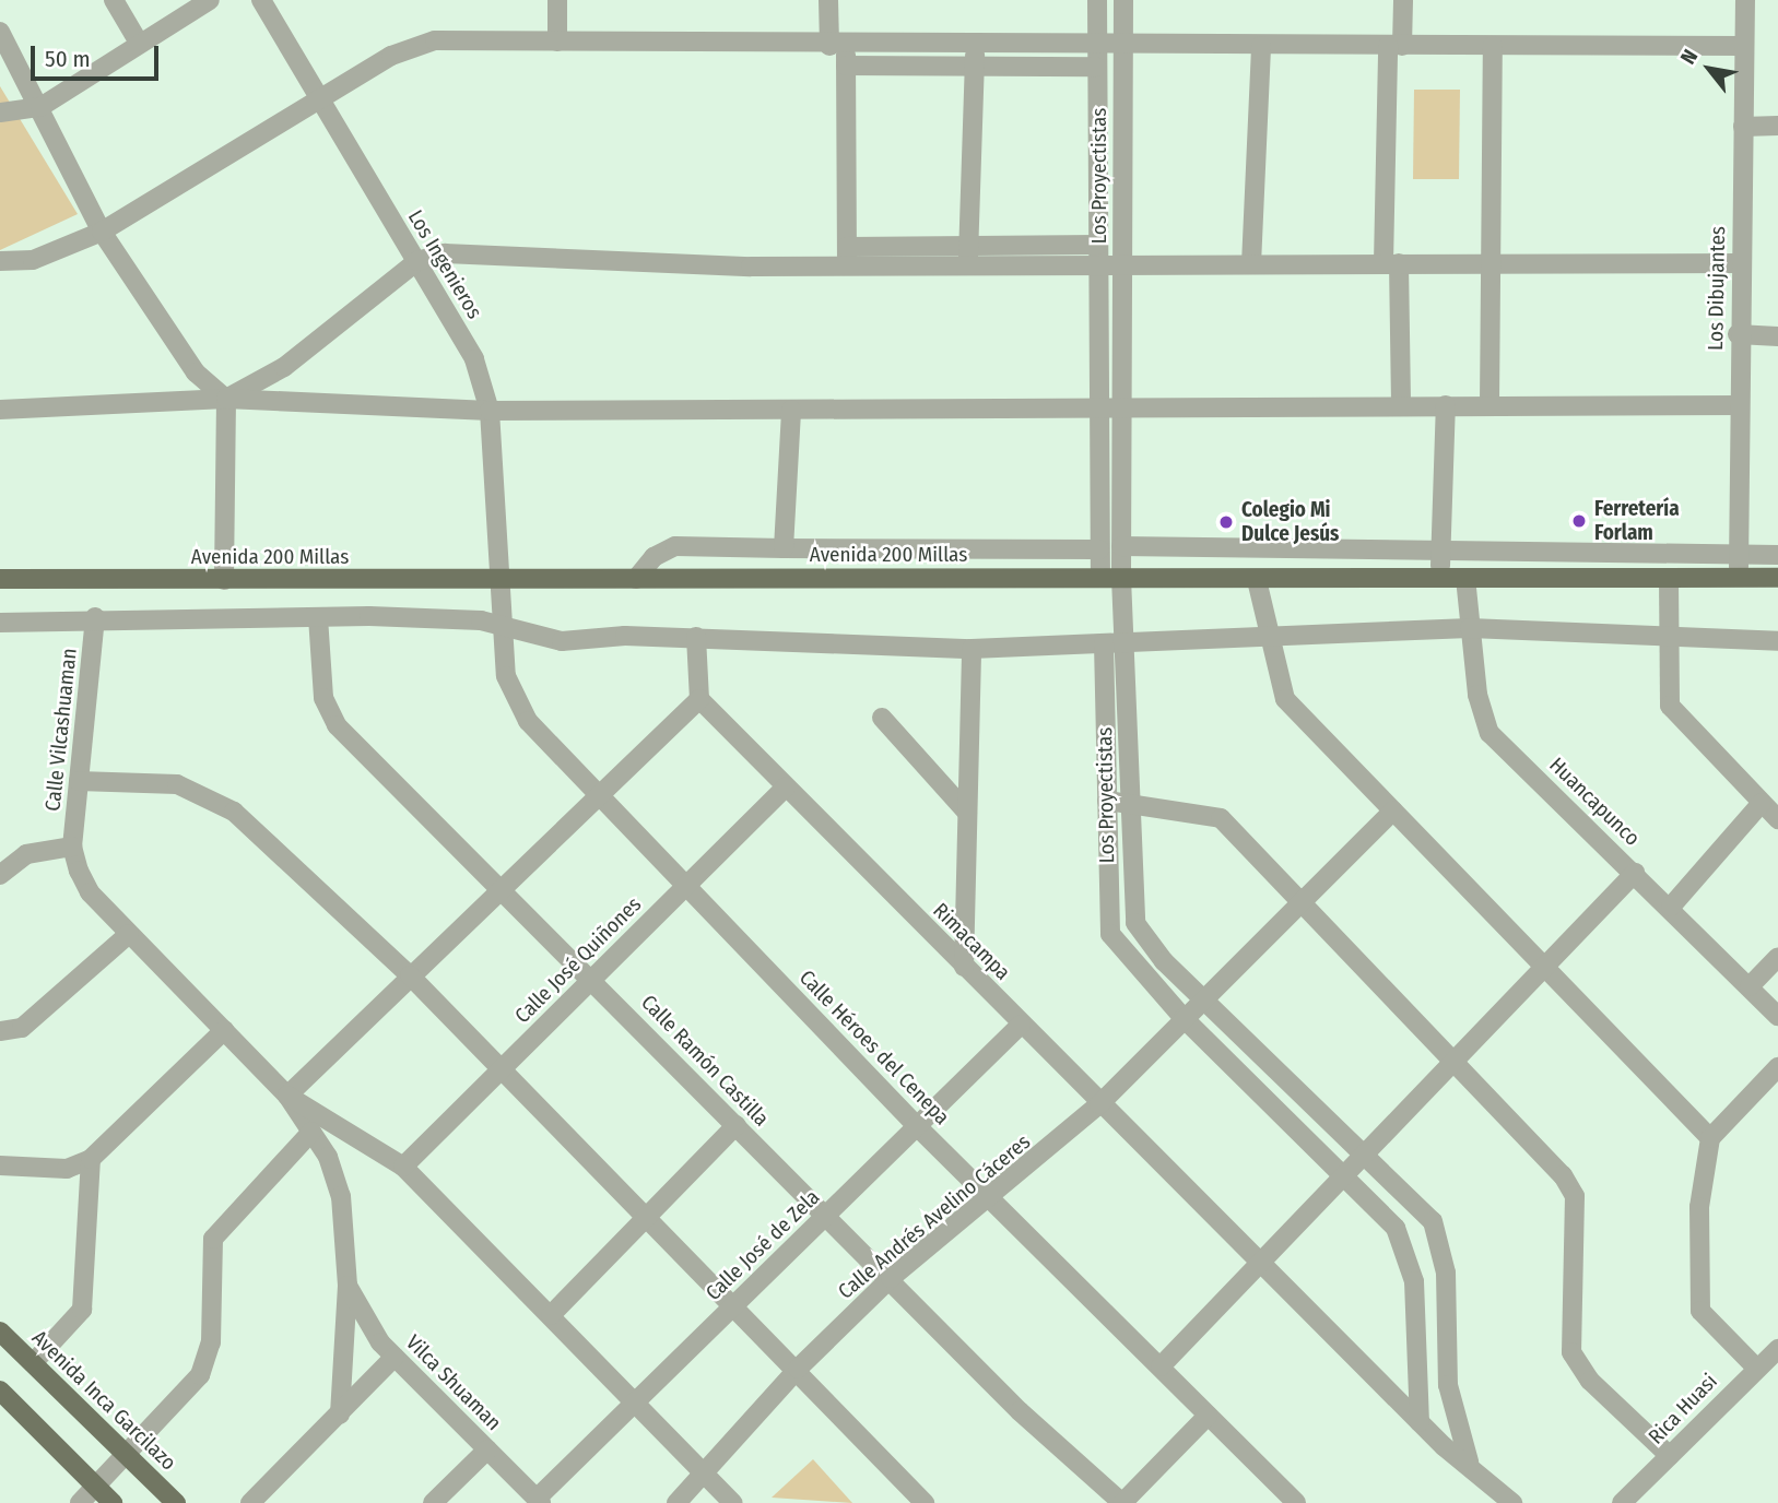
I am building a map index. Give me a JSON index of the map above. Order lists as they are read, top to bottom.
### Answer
{
  "streets": {
    "main road": ["Avenida 200 Millas", "Avenida Inca Garcilazo"],
    "street": [
      "Los Proyectistas",
      "Los Ingenieros",
      "Los Dibujantes",
      "Calle Vilcashuaman",
      "Huancapunco",
      "Rimacampa",
      "Calle José Quiñones",
      "Calle Héroes del Cenepa",
      "Calle Ramón Castilla",
      "Calle Andrés Avelino Cáceres",
      "Calle José de Zela",
      "Vilca Shuaman",
      "Rica Huasi"
    ]
  },
  "crossings": [
    ["Los Proyectistas", "Avenida 200 Millas"],
    ["Los Proyectistas", "Rimacampa"],
    ["Los Proyectistas", "Calle Andrés Avelino Cáceres"],
    ["Los Ingenieros", "Avenida 200 Millas"],
    ["Los Ingenieros", "Calle Héroes del Cenepa"],
    ["Los Dibujantes", "Avenida 200 Millas"],
    ["Avenida 200 Millas", "Huancapunco"],
    ["Avenida 200 Millas", "Calle Héroes del Cenepa"],
    ["Rimacampa", "Calle José Quiñones"],
    ["Rimacampa", "Calle Andrés Avelino Cáceres"],
    ["Rimacampa", "Calle José de Zela"],
    ["Calle José Quiñones", "Calle Héroes del Cenepa"],
    ["Calle José Quiñones", "Calle Ramón Castilla"],
    ["Calle Héroes del Cenepa", "Calle Andrés Avelino Cáceres"],
    ["Calle Héroes del Cenepa", "Calle José de Zela"],
    ["Calle Ramón Castilla", "Calle Andrés Avelino Cáceres"],
    ["Calle Ramón Castilla", "Calle José de Zela"],
    ["Calle José de Zela", "Vilca Shuaman"]
  ],
  "places": ["Ferretería Forlam", "Colegio Mi Dulce Jesús"],
  "scale_bar": "50 m",
  "north": "top left"
}
